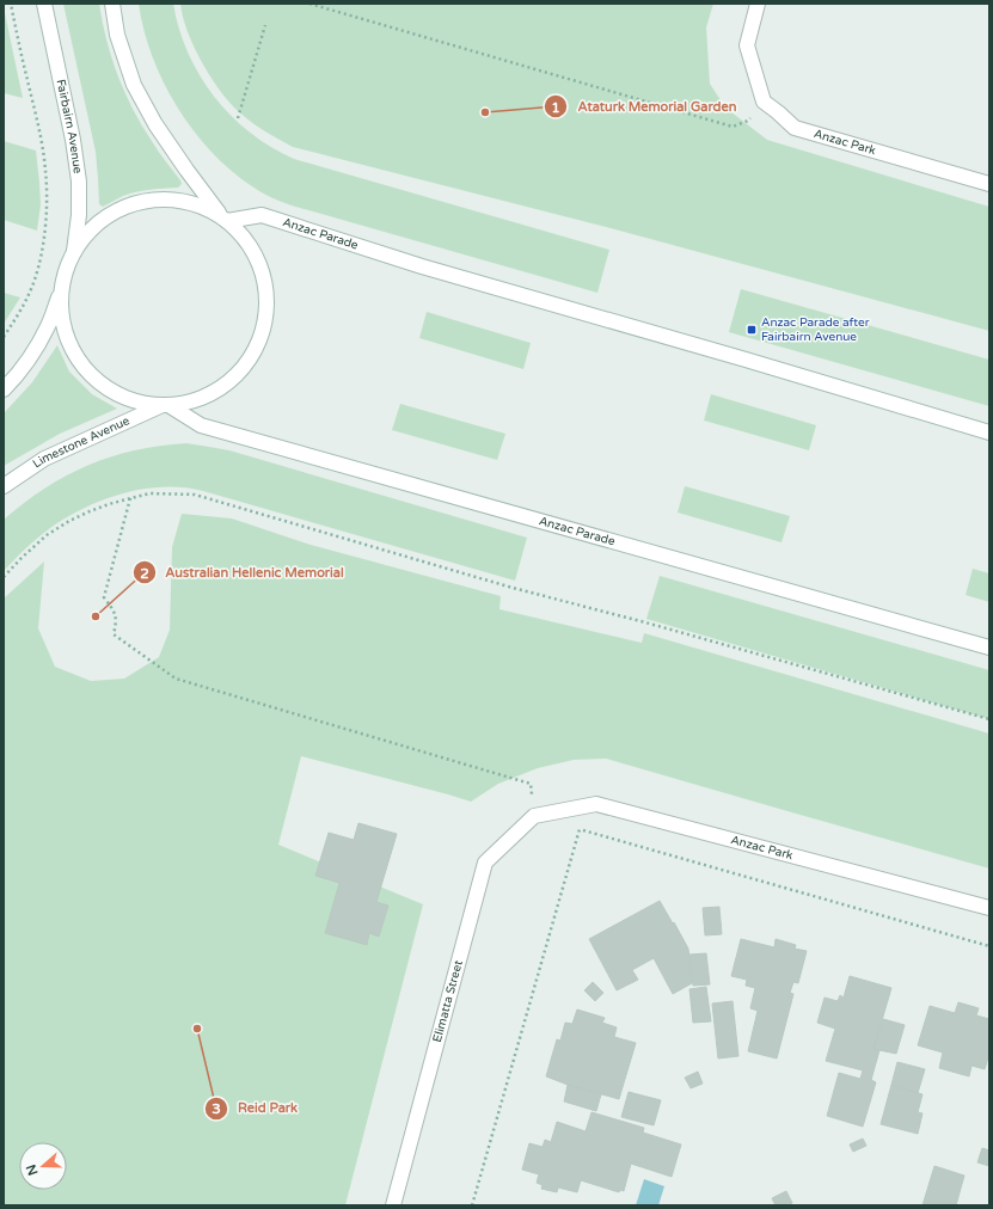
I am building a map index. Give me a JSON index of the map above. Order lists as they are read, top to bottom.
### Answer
{
  "streets": {
    "main road": [
      "Fairbairn Avenue",
      "Anzac Park",
      "Anzac Parade",
      "Limestone Avenue",
      "Elimatta Street"
    ]
  },
  "crossings": [
    ["Anzac Park", "Elimatta Street"],
    ["Anzac Parade", "Limestone Avenue"]
  ],
  "places": {
    "other": ["Ataturk Memorial Garden", "Australian Hellenic Memorial", "Reid Park"],
    "transit": ["Anzac Parade after Fairbairn Avenue"]
  },
  "north": "left"
}
